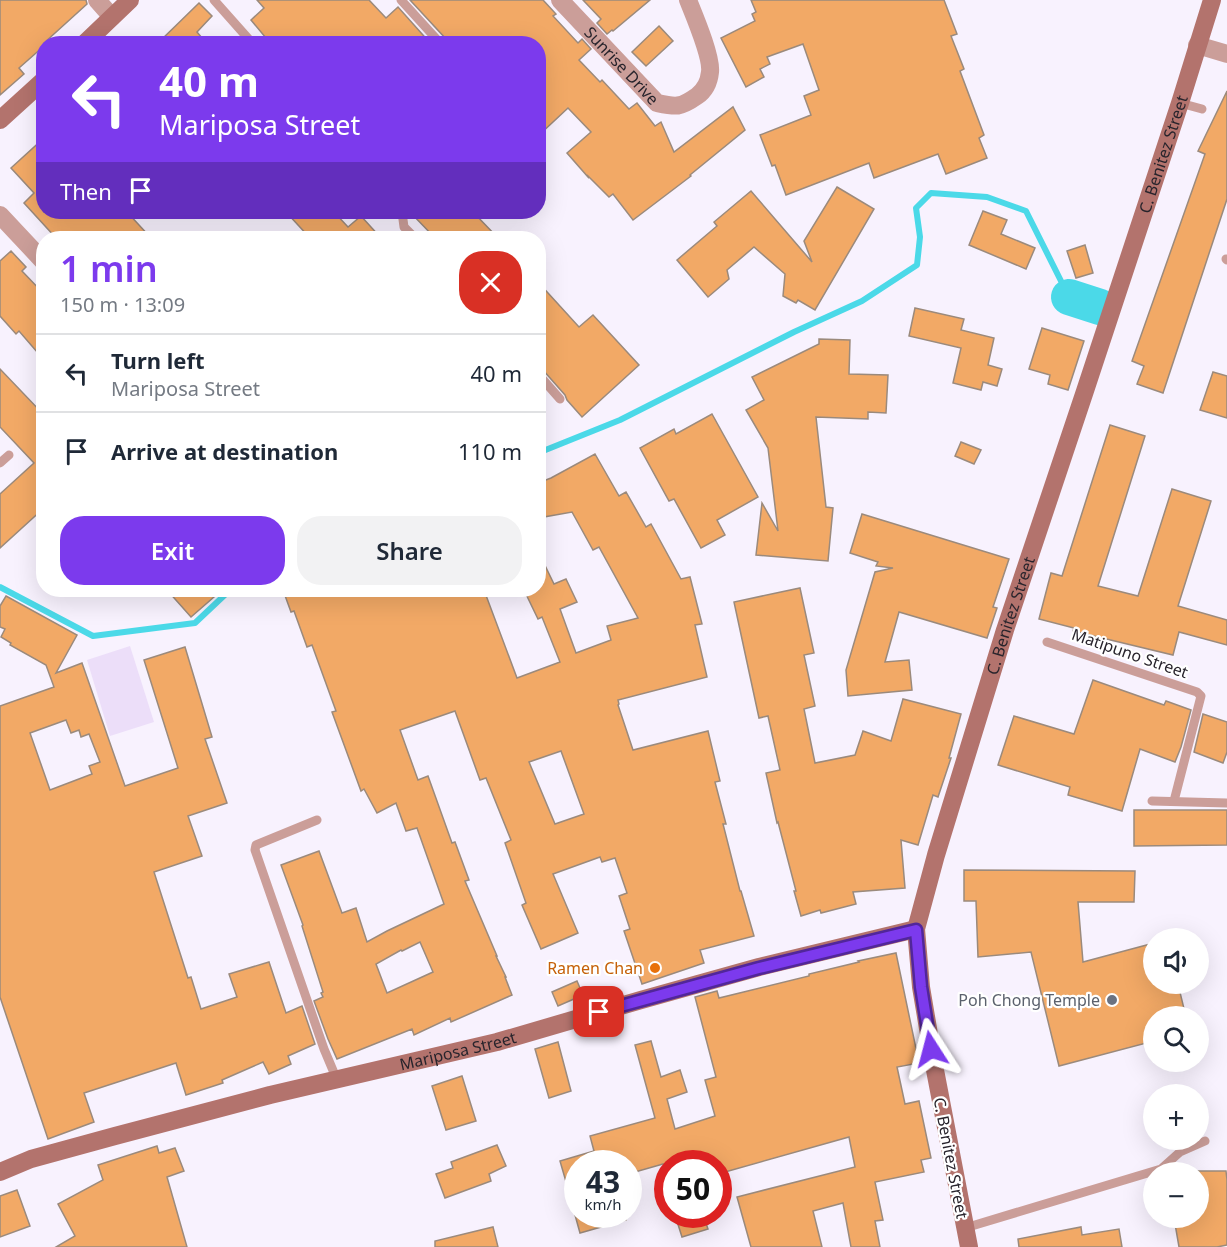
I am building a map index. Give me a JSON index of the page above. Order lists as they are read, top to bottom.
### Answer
{
  "streets": {
    "main road": ["C. Benitez Street", "Mariposa Street"],
    "street": ["Sunrise Drive"],
    "lane": ["Matipuno Street"]
  },
  "crossings": [
    ["C. Benitez Street", "Mariposa Street"]
  ],
  "places": ["Ramen Chan", "Poh Chong Temple"],
  "page": {
    "turn": ["40 m", "Mariposa Street"],
    "then": "Then",
    "heading": ["1 min", "150 m · 13:09"],
    "list": [
      {
        "name": "Turn left",
        "note": "Mariposa Street",
        "value": "40 m"
      },
      {
        "name": "Arrive at destination",
        "value": "110 m"
      }
    ],
    "buttons": ["Exit", "Share"],
    "map_buttons": ["+", "−"],
    "speed": "43 km/h",
    "limit": "50"
  }
}
